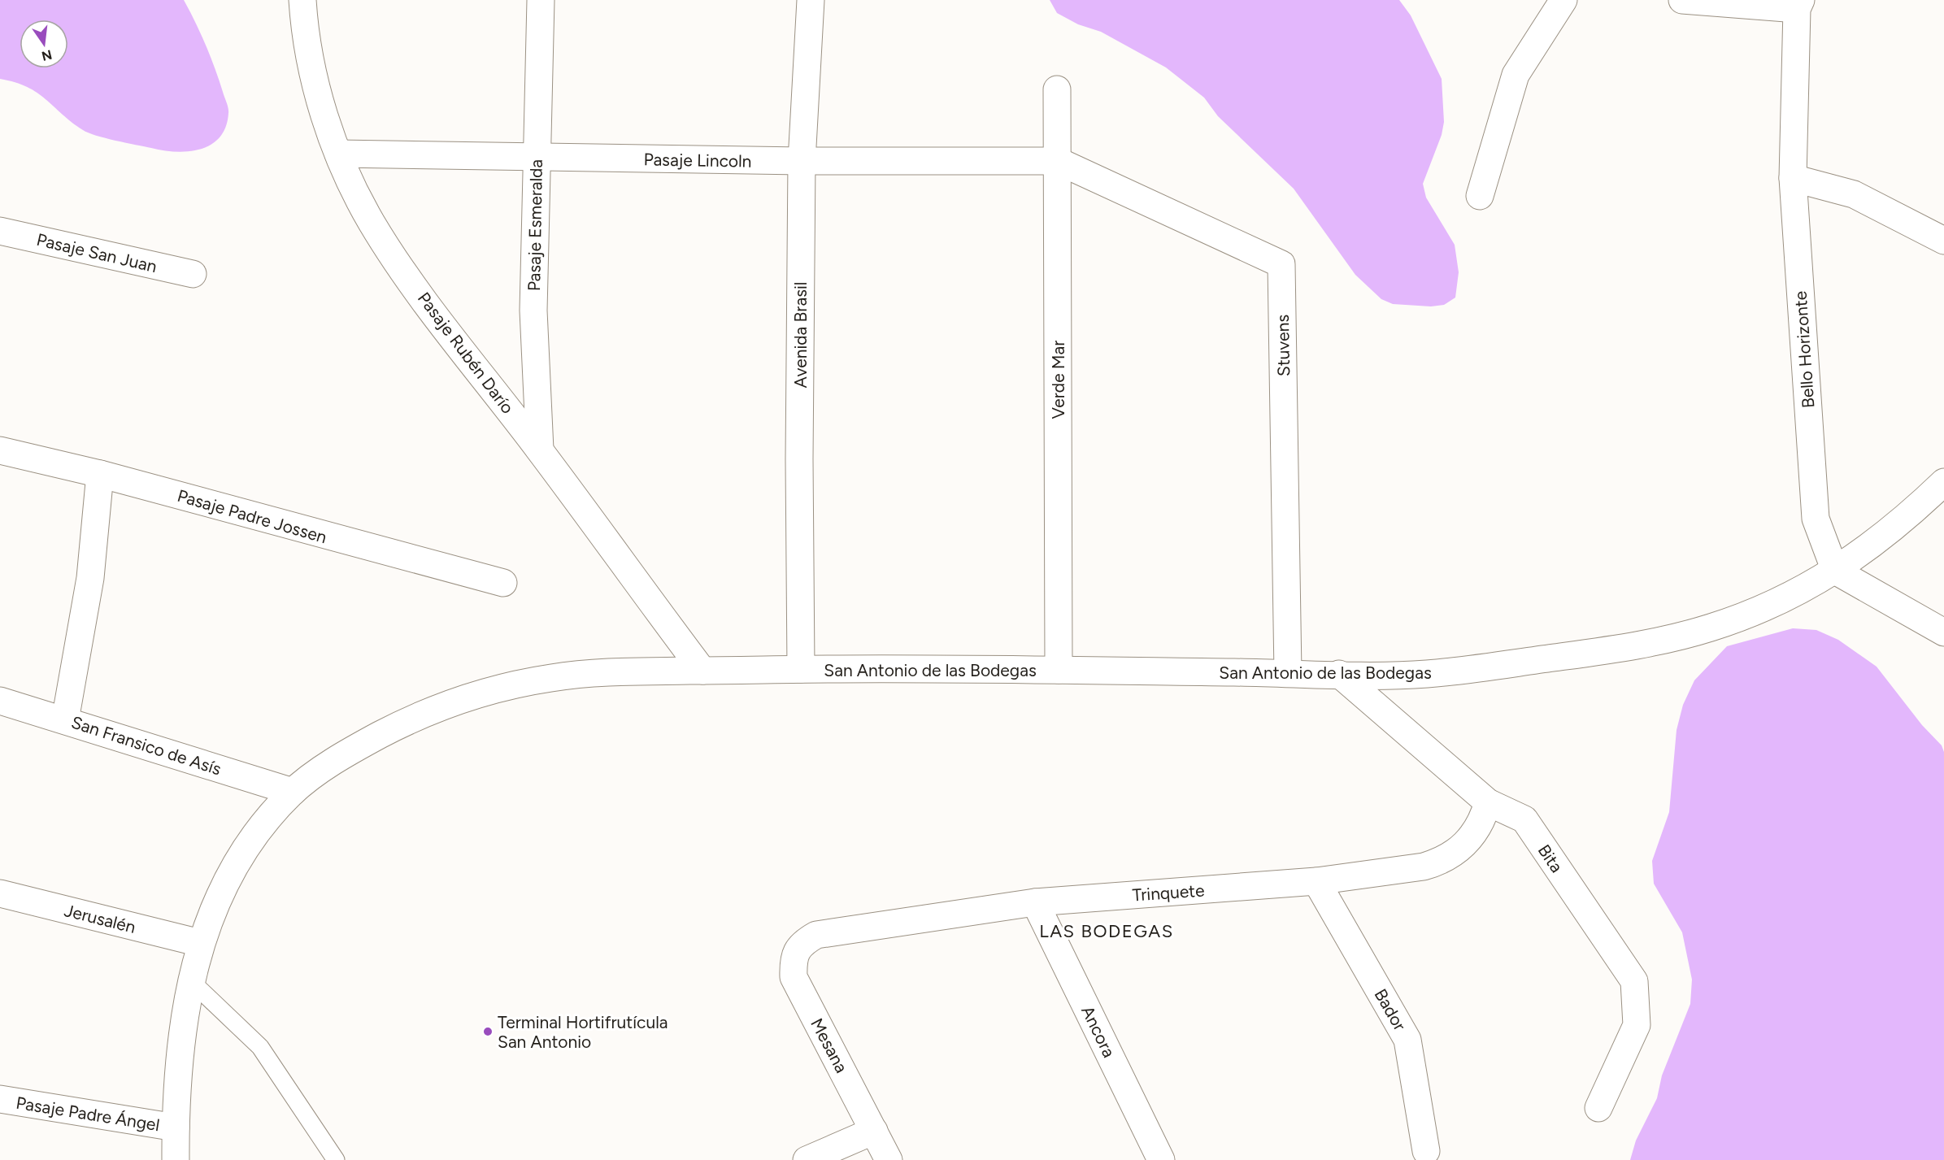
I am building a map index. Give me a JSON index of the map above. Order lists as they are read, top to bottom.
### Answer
{
  "streets": {
    "street": [
      "Pasaje Lincoln",
      "Pasaje Esmeralda",
      "Pasaje San Juan",
      "Avenida Brasil",
      "Stuvens",
      "Bello Horizonte",
      "Pasaje Rubén Darío",
      "Verde Mar",
      "Pasaje Padre Jossen",
      "San Antonio de las Bodegas",
      "San Fransico de Asís",
      "Bita",
      "Trinquete",
      "Jerusalén",
      "Bador",
      "Ancora",
      "Mesana",
      "Pasaje Padre Ángel"
    ]
  },
  "crossings": [
    ["Pasaje Lincoln", "Pasaje Esmeralda"],
    ["Pasaje Lincoln", "Avenida Brasil"],
    ["Pasaje Lincoln", "Stuvens"],
    ["Pasaje Lincoln", "Pasaje Rubén Darío"],
    ["Pasaje Lincoln", "Verde Mar"],
    ["Pasaje Esmeralda", "Pasaje Rubén Darío"],
    ["Avenida Brasil", "San Antonio de las Bodegas"],
    ["Stuvens", "Verde Mar"],
    ["Stuvens", "San Antonio de las Bodegas"],
    ["Bello Horizonte", "San Antonio de las Bodegas"],
    ["Pasaje Rubén Darío", "San Antonio de las Bodegas"],
    ["Verde Mar", "San Antonio de las Bodegas"],
    ["San Antonio de las Bodegas", "San Fransico de Asís"],
    ["San Antonio de las Bodegas", "Bita"],
    ["San Antonio de las Bodegas", "Jerusalén"],
    ["San Antonio de las Bodegas", "Pasaje Padre Ángel"],
    ["Bita", "Trinquete"],
    ["Trinquete", "Bador"],
    ["Trinquete", "Ancora"],
    ["Trinquete", "Mesana"]
  ],
  "districts": ["LAS BODEGAS"],
  "places": ["Terminal Hortifrutícula San Antonio"],
  "north": "bottom"
}
